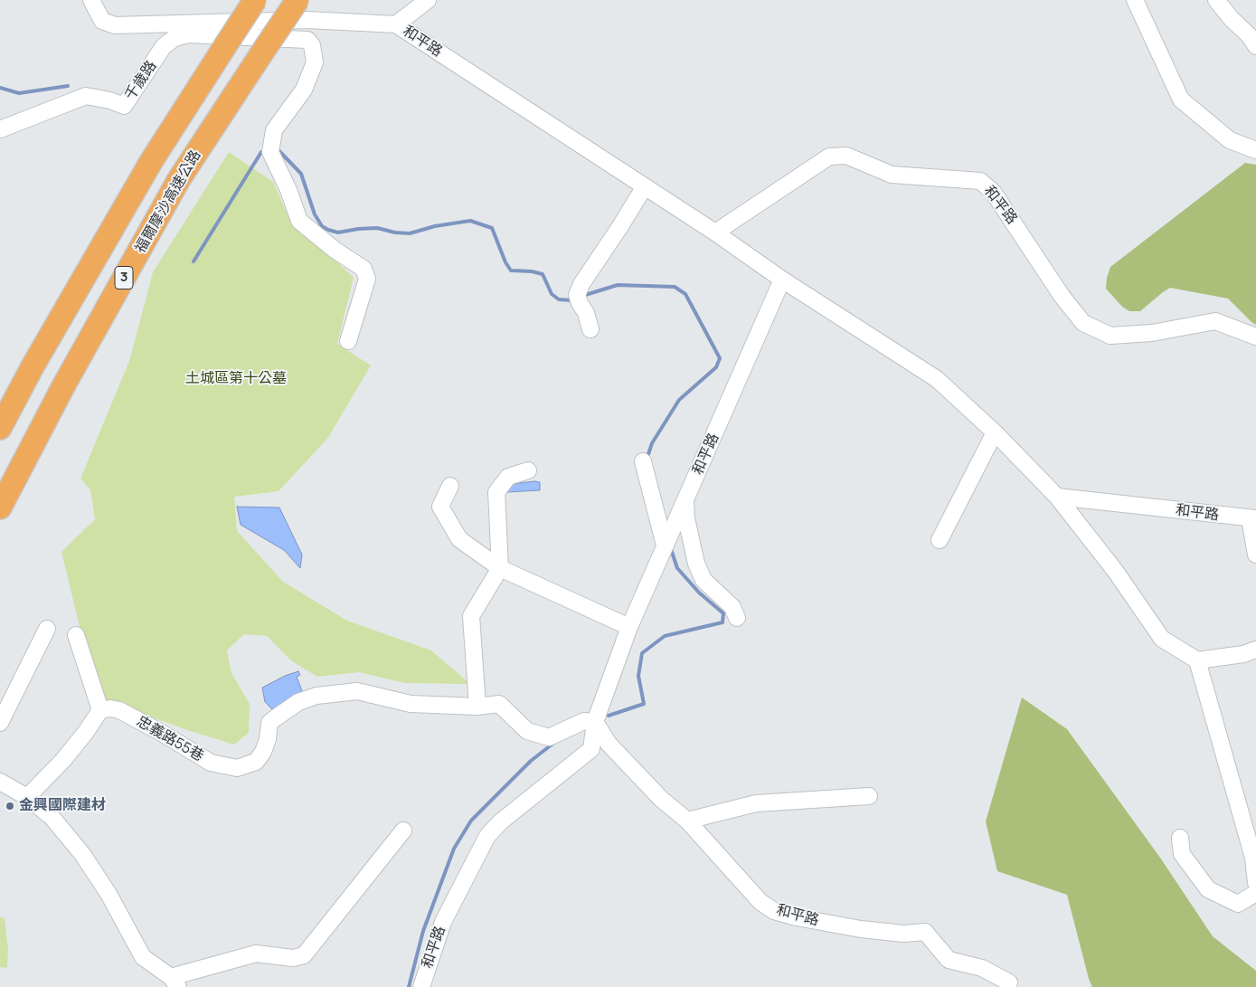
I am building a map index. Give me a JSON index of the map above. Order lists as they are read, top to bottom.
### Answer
{
  "streets": {
    "highway": ["福爾摩沙高速公路", "3"],
    "street": ["和平路", "千歲路", "忠義路55巷"]
  },
  "crossings": [
    ["和平路", "千歲路"],
    ["和平路", "忠義路55巷"]
  ],
  "parks": ["土城區第十公墓"],
  "places": ["金興國際建材"]
}
